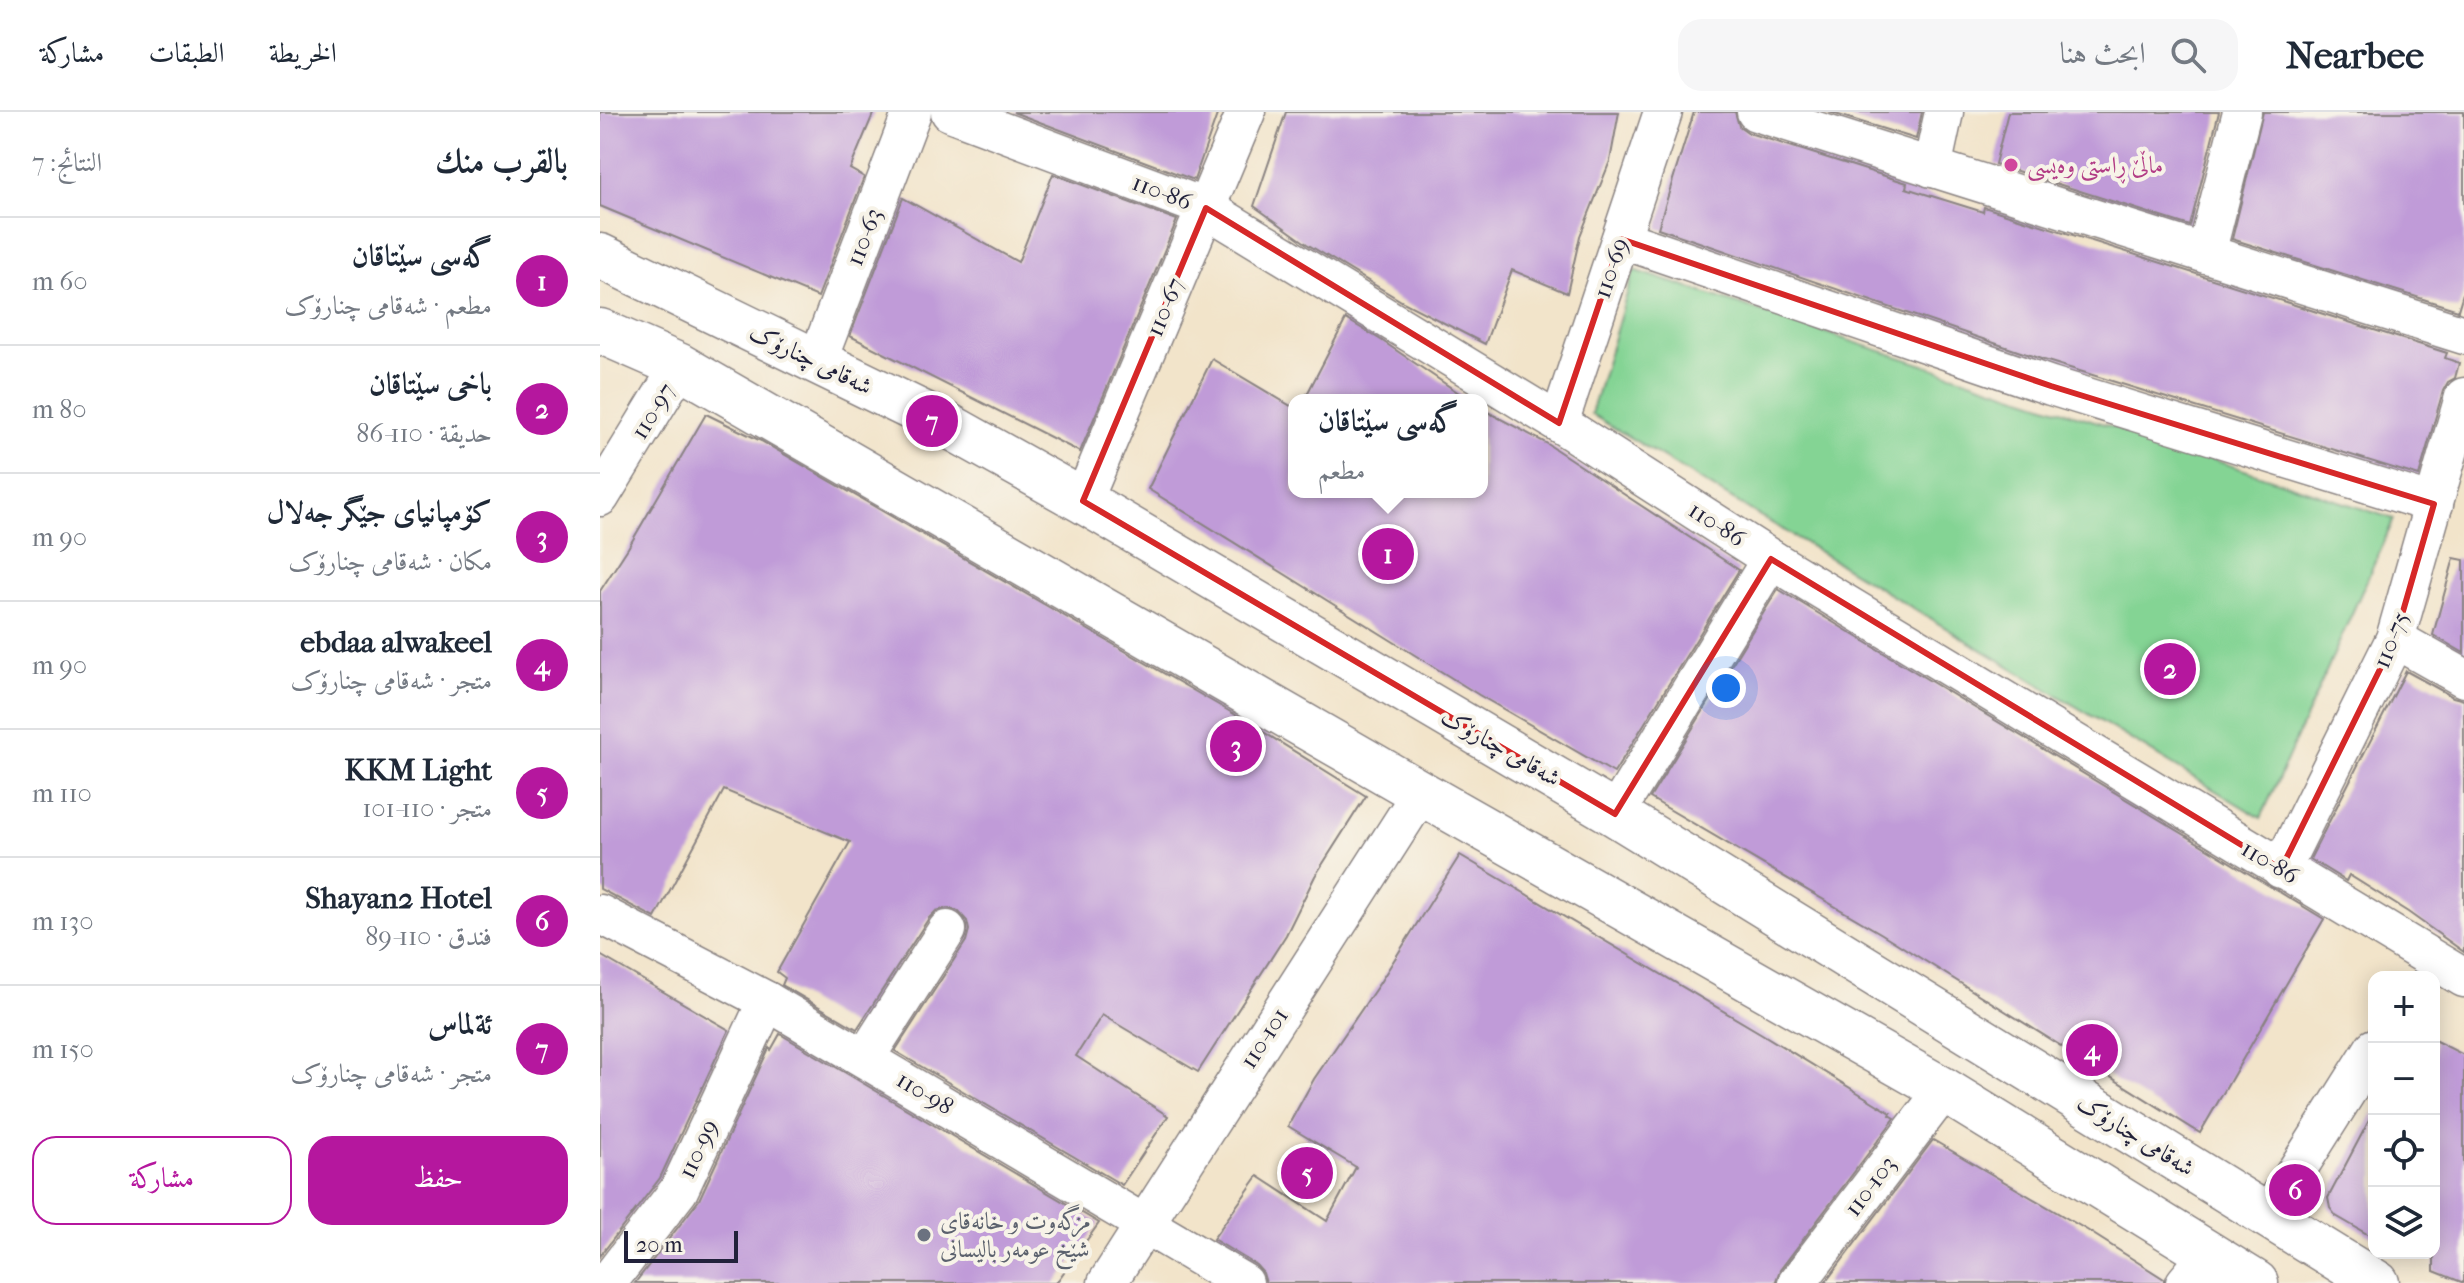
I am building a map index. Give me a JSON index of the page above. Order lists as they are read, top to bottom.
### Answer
{
  "streets": {
    "main road": ["شەقامی چنارۆک"],
    "street": [
      "110-86",
      "110-63",
      "110-69",
      "110-67",
      "110-97",
      "110-75",
      "110-101",
      "110-98",
      "110-99",
      "110-103"
    ]
  },
  "crossings": [
    ["110-86", "110-69"],
    ["110-86", "110-67"],
    ["110-86", "110-75"],
    ["110-63", "شەقامی چنارۆک"],
    ["110-67", "شەقامی چنارۆک"],
    ["110-101", "110-98"],
    ["110-98", "110-99"]
  ],
  "places": ["ماڵێ ڕاستی وەیسی", "مزگەوت و خانەقای شێخ عومەر بالیسانی"],
  "scale_bar": "20 m",
  "page": {
    "header": "Nearbee",
    "search": "ابحث هنا",
    "nav": ["الخريطة", "الطبقات", "مشاركة"],
    "heading": ["بالقرب منك", "النتائج: 7"],
    "list": [
      {
        "mark": "1",
        "name": "گەسی سێتاقان",
        "note": "مطعم · شەقامی چنارۆک",
        "value": "60 m"
      },
      {
        "mark": "2",
        "name": "باخی سێتاقان",
        "note": "حديقة · 110-86",
        "value": "80 m"
      },
      {
        "mark": "3",
        "name": "کۆمپانیای جێگر جەلال",
        "note": "مكان · شەقامی چنارۆک",
        "value": "90 m"
      },
      {
        "mark": "4",
        "name": "ebdaa alwakeel",
        "note": "متجر · شەقامی چنارۆک",
        "value": "90 m"
      },
      {
        "mark": "5",
        "name": "KKM Light",
        "note": "متجر · 110-101",
        "value": "110 m"
      },
      {
        "mark": "6",
        "name": "Shayan2 Hotel",
        "note": "فندق · 110-89",
        "value": "130 m"
      },
      {
        "mark": "7",
        "name": "ئةلماس",
        "note": "متجر · شەقامی چنارۆک",
        "value": "150 m"
      }
    ],
    "pins": [
      "7",
      "1",
      "2",
      "3",
      "4",
      "5",
      "6"
    ],
    "popup": ["گەسی سێتاقان", "مطعم"],
    "map_buttons": ["+", "−"],
    "buttons": ["حفظ", "مشاركة"],
    "scale": "20 m"
  }
}
